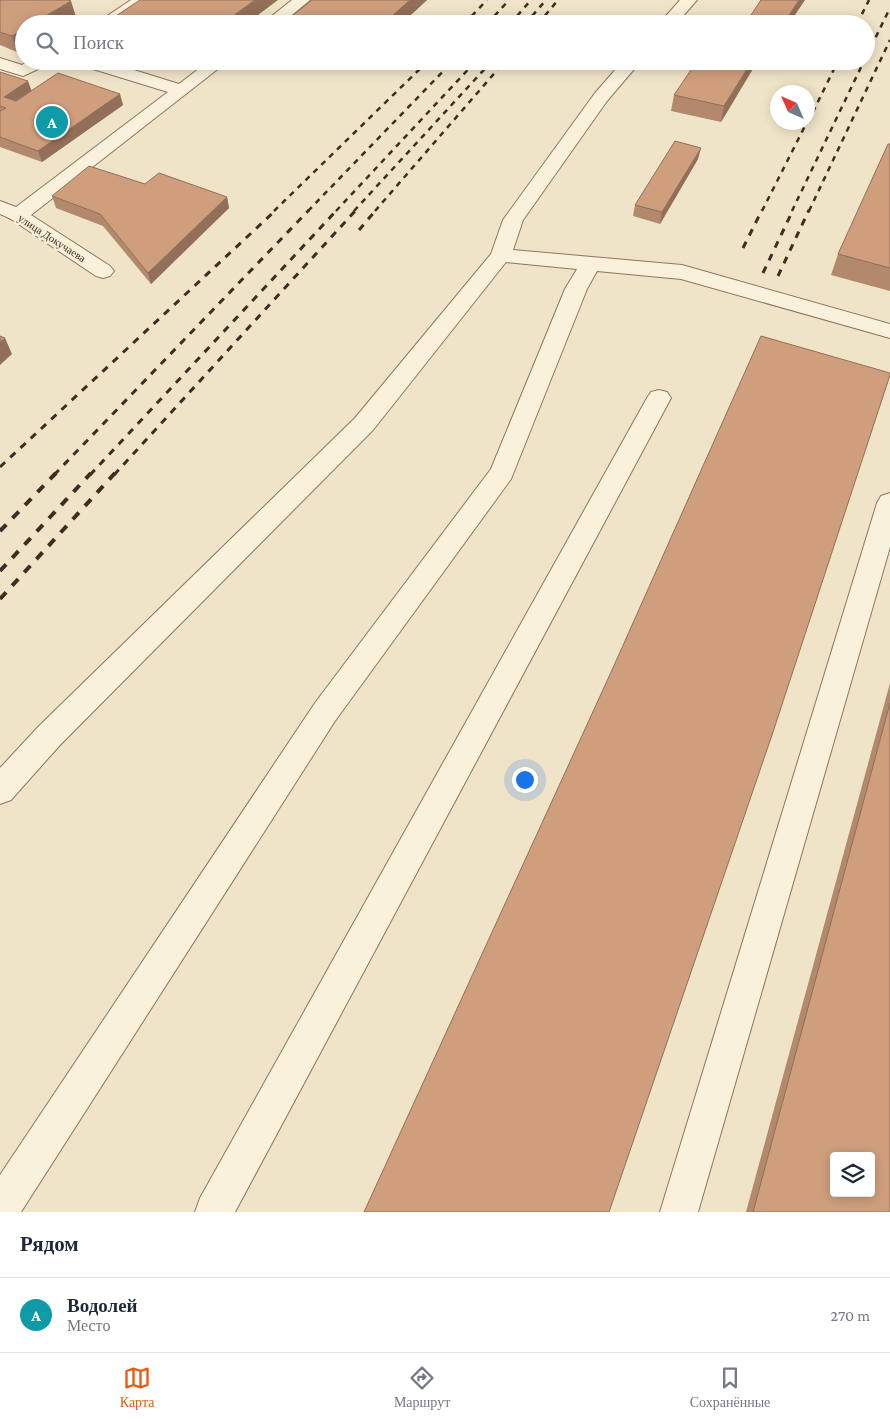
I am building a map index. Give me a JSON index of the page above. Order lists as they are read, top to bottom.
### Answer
{
  "streets": {
    "lane": ["улица Докучаева"]
  },
  "north": "top left",
  "page": {
    "search": "Поиск",
    "pins": "A",
    "heading": "Рядом",
    "list": [
      {
        "mark": "A",
        "name": "Водолей",
        "note": "Место",
        "value": "270 m"
      }
    ],
    "nav": ["Карта", "Маршрут", "Сохранённые"]
  }
}
